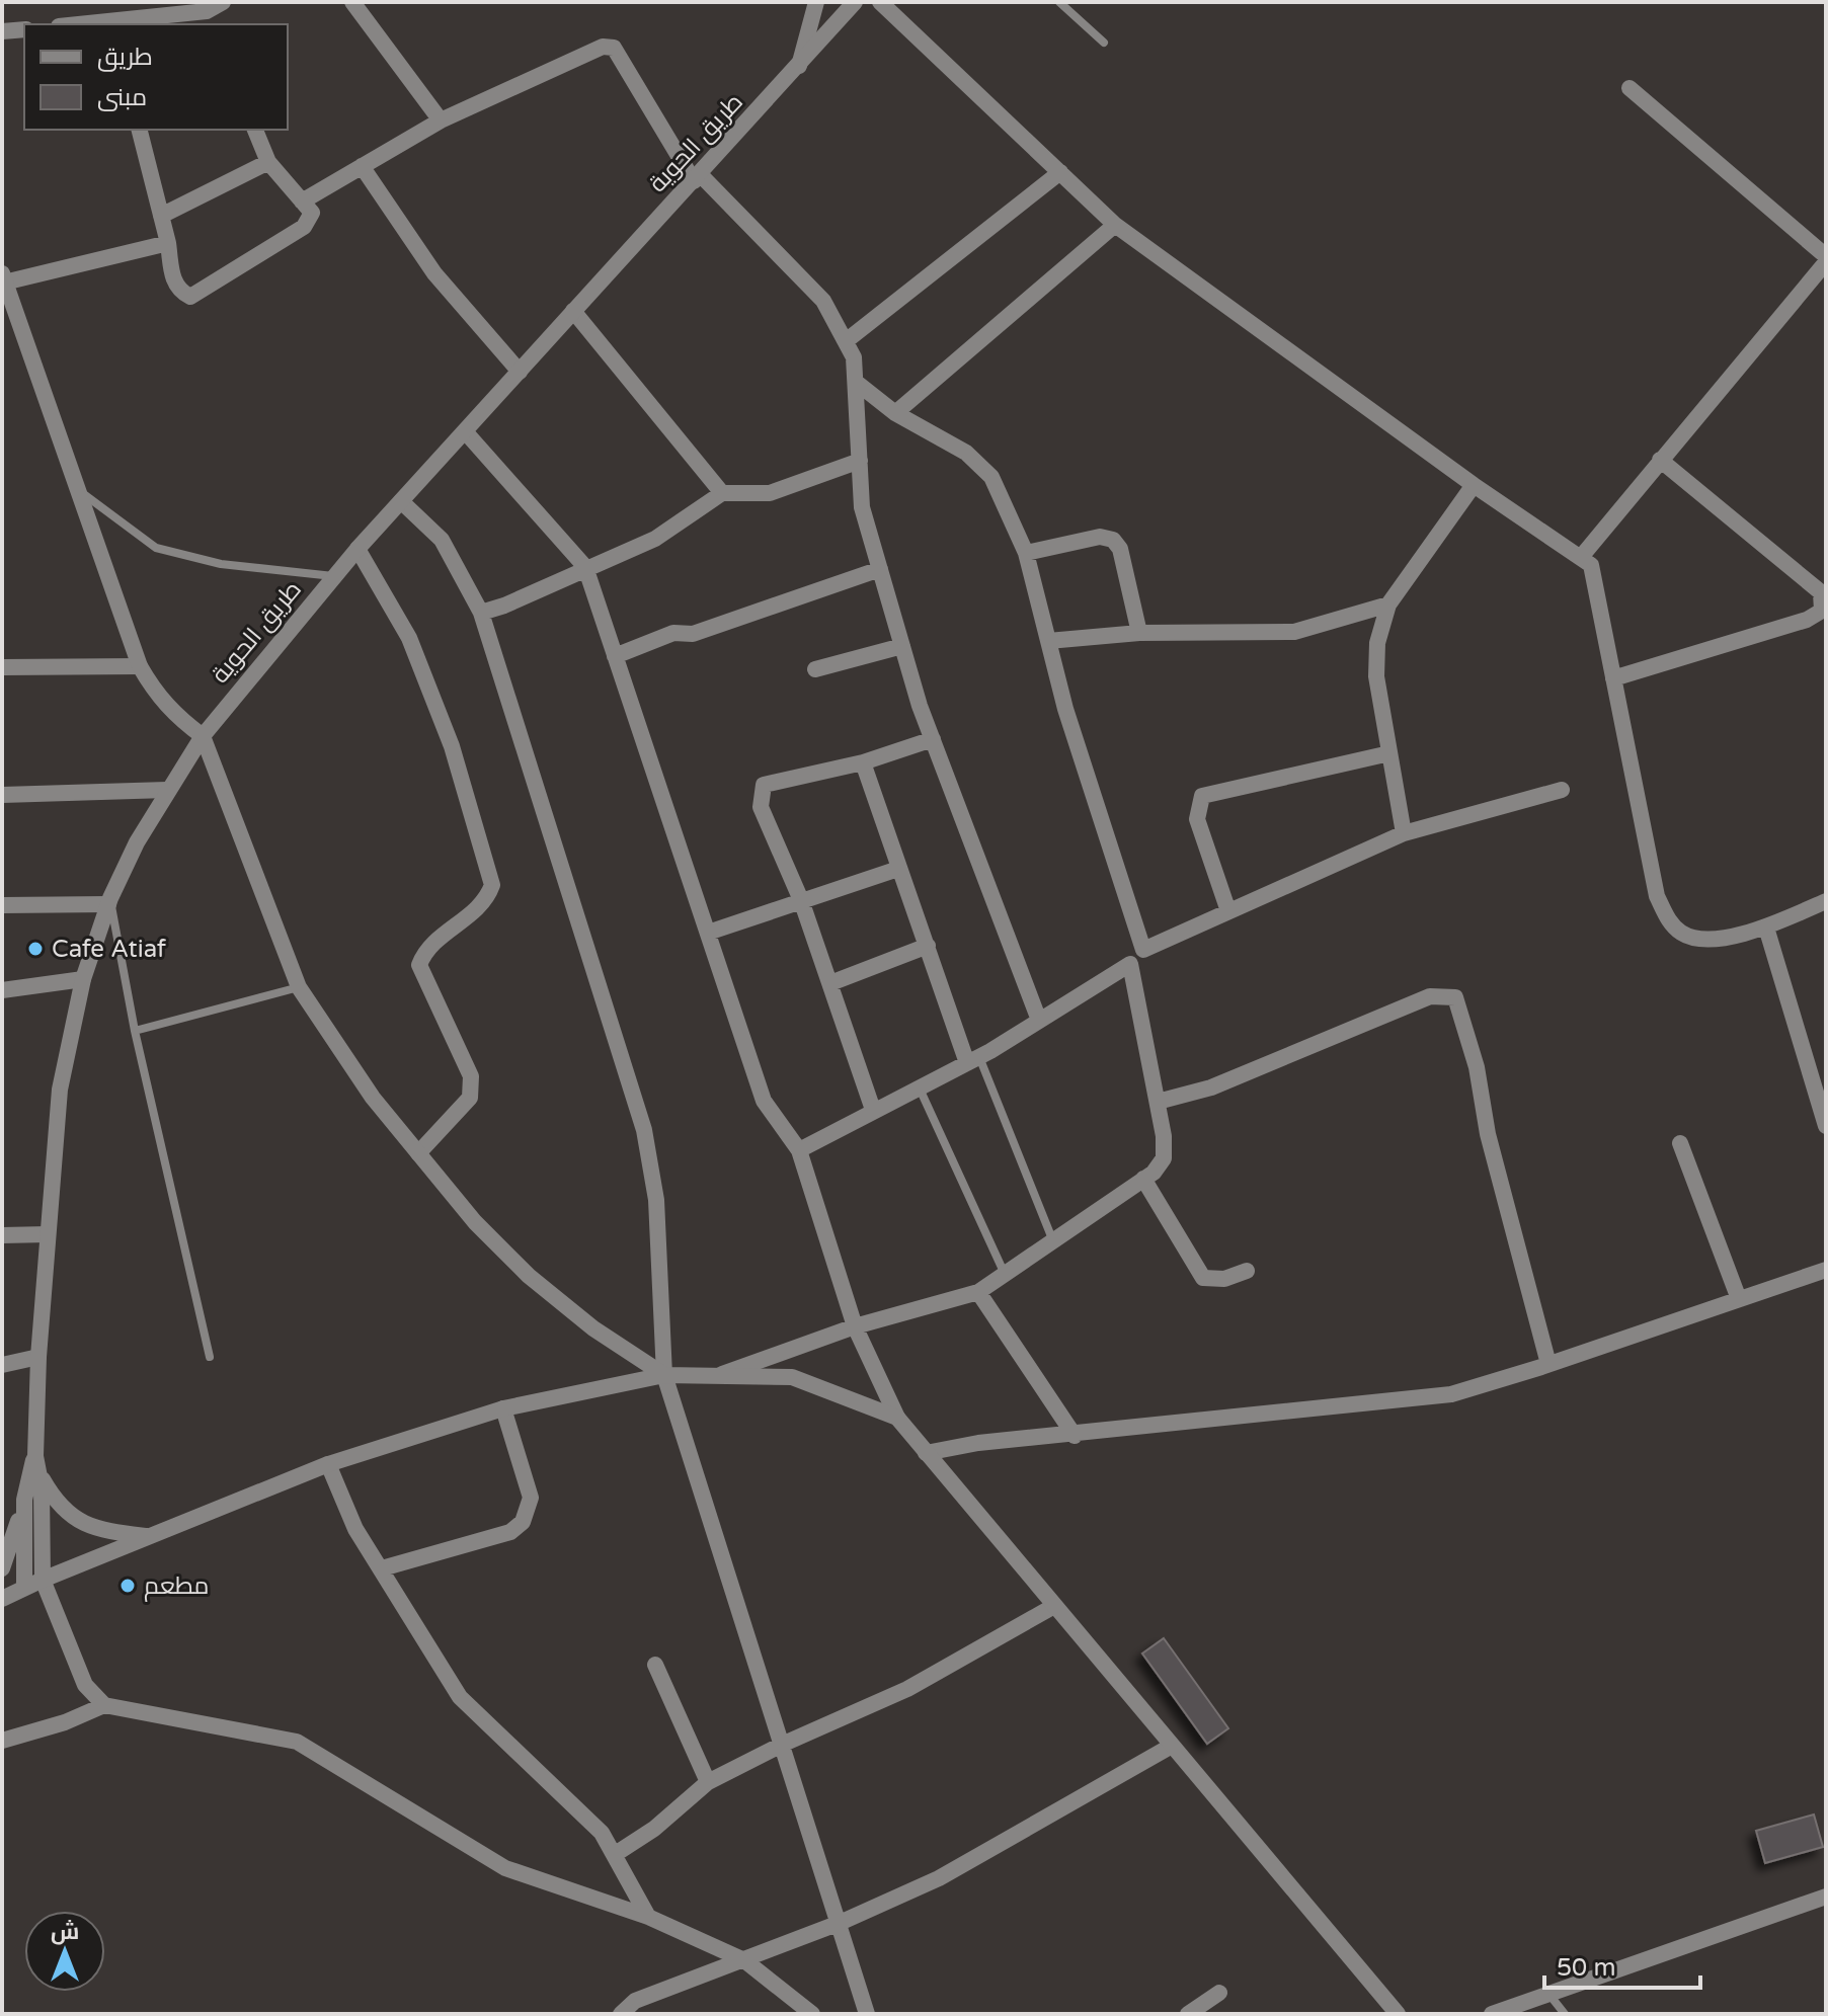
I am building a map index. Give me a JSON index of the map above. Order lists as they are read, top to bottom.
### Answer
{
  "streets": {
    "street": ["طريق الحوية"]
  },
  "places": ["Cafe Atiaf", "مطعم"],
  "legend": ["طريق", "مبنى"],
  "scale_bar": "50 m",
  "north": "top"
}
